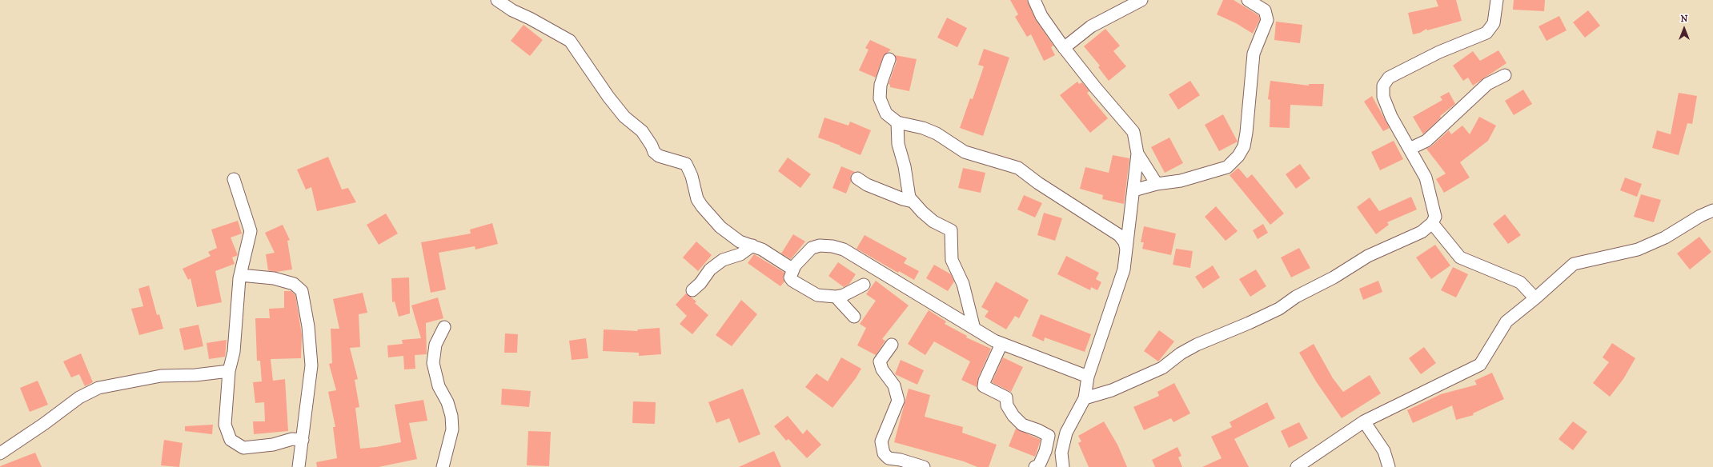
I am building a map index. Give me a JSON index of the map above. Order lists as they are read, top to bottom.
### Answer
{
  "north": "top"
}
